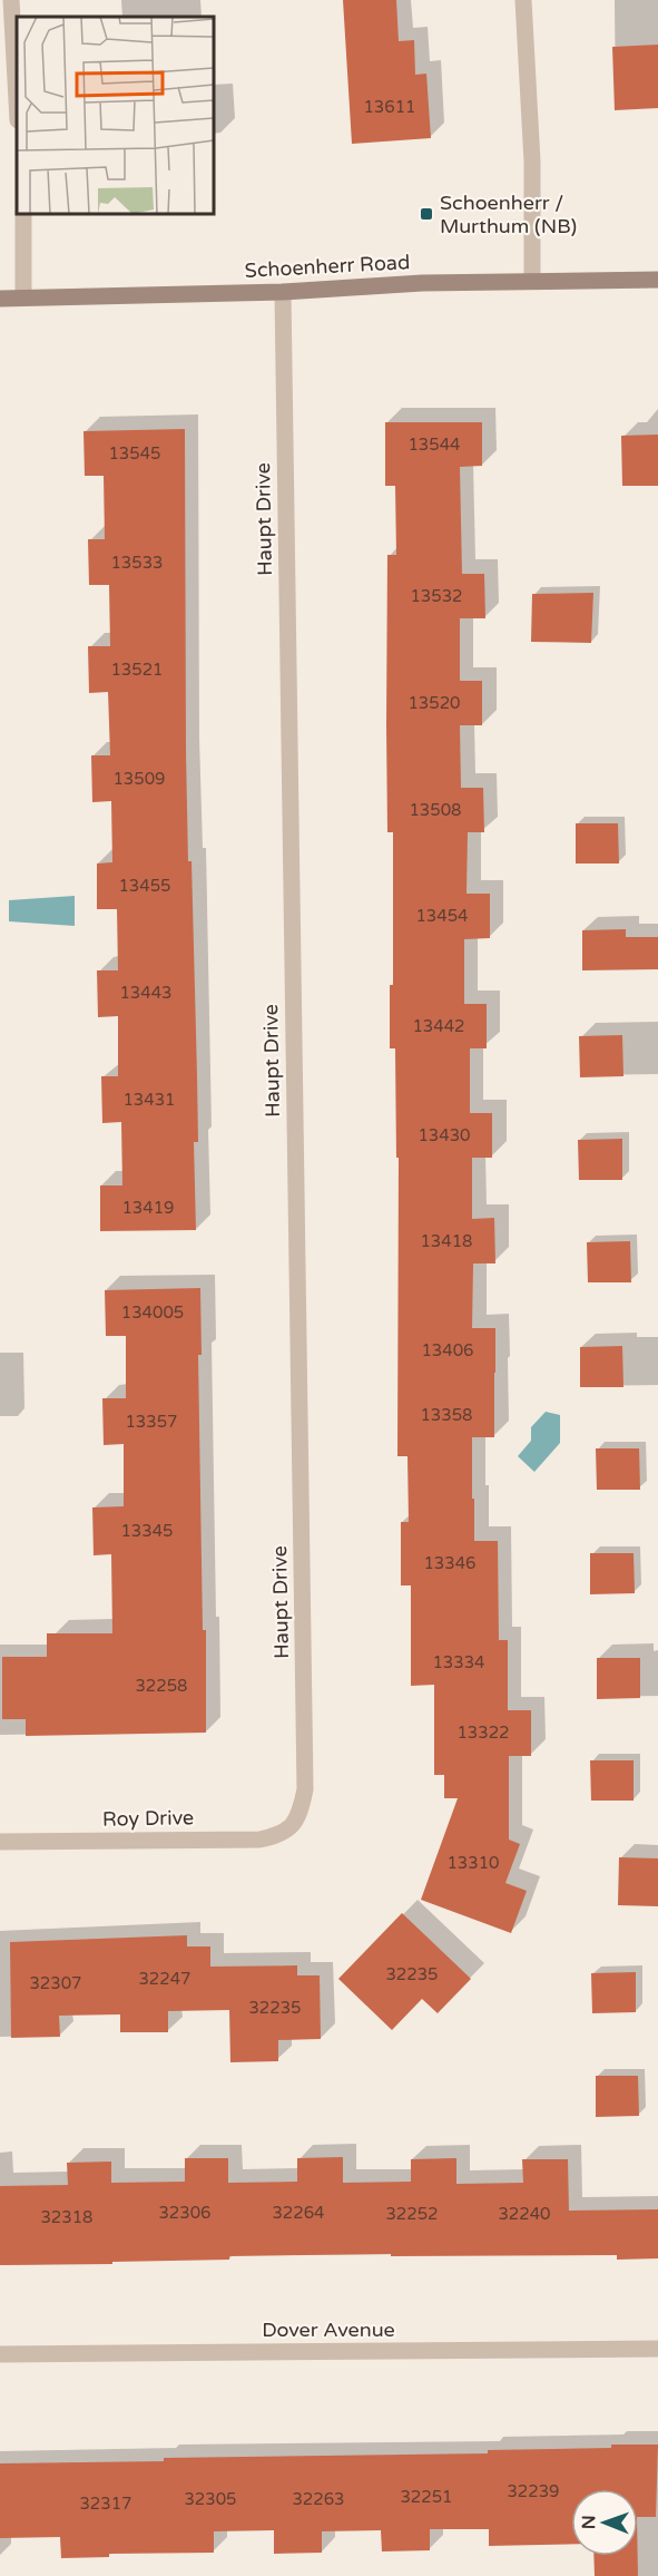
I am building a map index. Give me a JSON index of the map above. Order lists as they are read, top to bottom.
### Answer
{
  "streets": {
    "main road": ["Schoenherr Road"],
    "street": ["Haupt Drive", "Roy Drive", "Dover Avenue"]
  },
  "crossings": [
    ["Schoenherr Road", "Haupt Drive"],
    ["Haupt Drive", "Roy Drive"]
  ],
  "places": {
    "transit": ["Schoenherr / Murthum (NB)"]
  },
  "house_numbers": [
    "13611",
    "13544",
    "13545",
    "13533",
    "13532",
    "13521",
    "13520",
    "13509",
    "13508",
    "13455",
    "13454",
    "13443",
    "13442",
    "13431",
    "13430",
    "13419",
    "13418",
    "134005",
    "13406",
    "13358",
    "13357",
    "13345",
    "13346",
    "13334",
    "32258",
    "13322",
    "13310",
    "32235",
    "32247",
    "32307",
    "32235",
    "32306",
    "32264",
    "32252",
    "32240",
    "32318",
    "32239",
    "32251",
    "32305",
    "32263",
    "32317"
  ],
  "north": "left"
}
